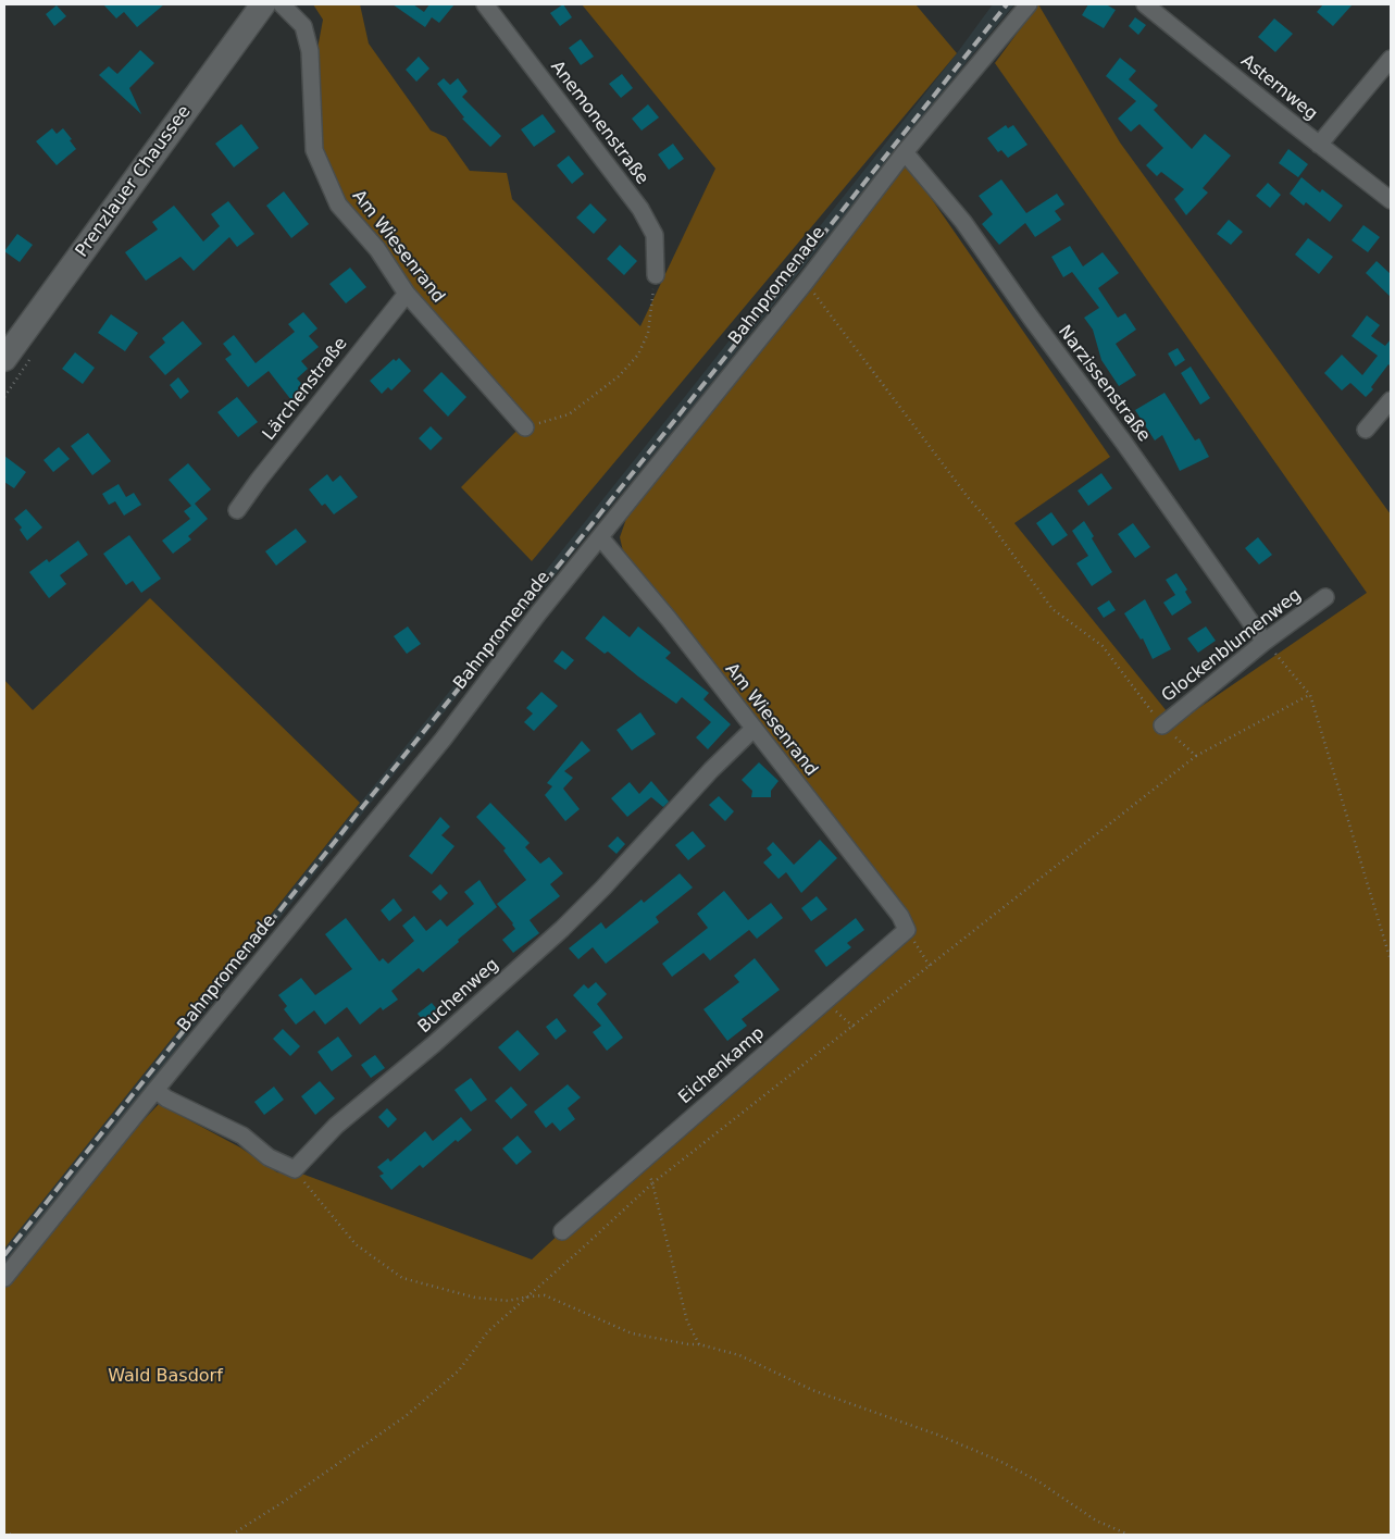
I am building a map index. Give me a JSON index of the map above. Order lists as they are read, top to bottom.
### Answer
{
  "streets": {
    "main road": ["Prenzlauer Chaussee"],
    "street": [
      "Asternweg",
      "Anemonenstraße",
      "Am Wiesenrand",
      "Bahnpromenade",
      "Narzissenstraße",
      "Lärchenstraße",
      "Glockenblumenweg",
      "Buchenweg",
      "Eichenkamp"
    ]
  },
  "crossings": [
    ["Am Wiesenrand", "Bahnpromenade"],
    ["Am Wiesenrand", "Lärchenstraße"],
    ["Am Wiesenrand", "Buchenweg"],
    ["Am Wiesenrand", "Eichenkamp"],
    ["Bahnpromenade", "Narzissenstraße"],
    ["Narzissenstraße", "Glockenblumenweg"]
  ],
  "parks": ["Wald Basdorf"]
}
